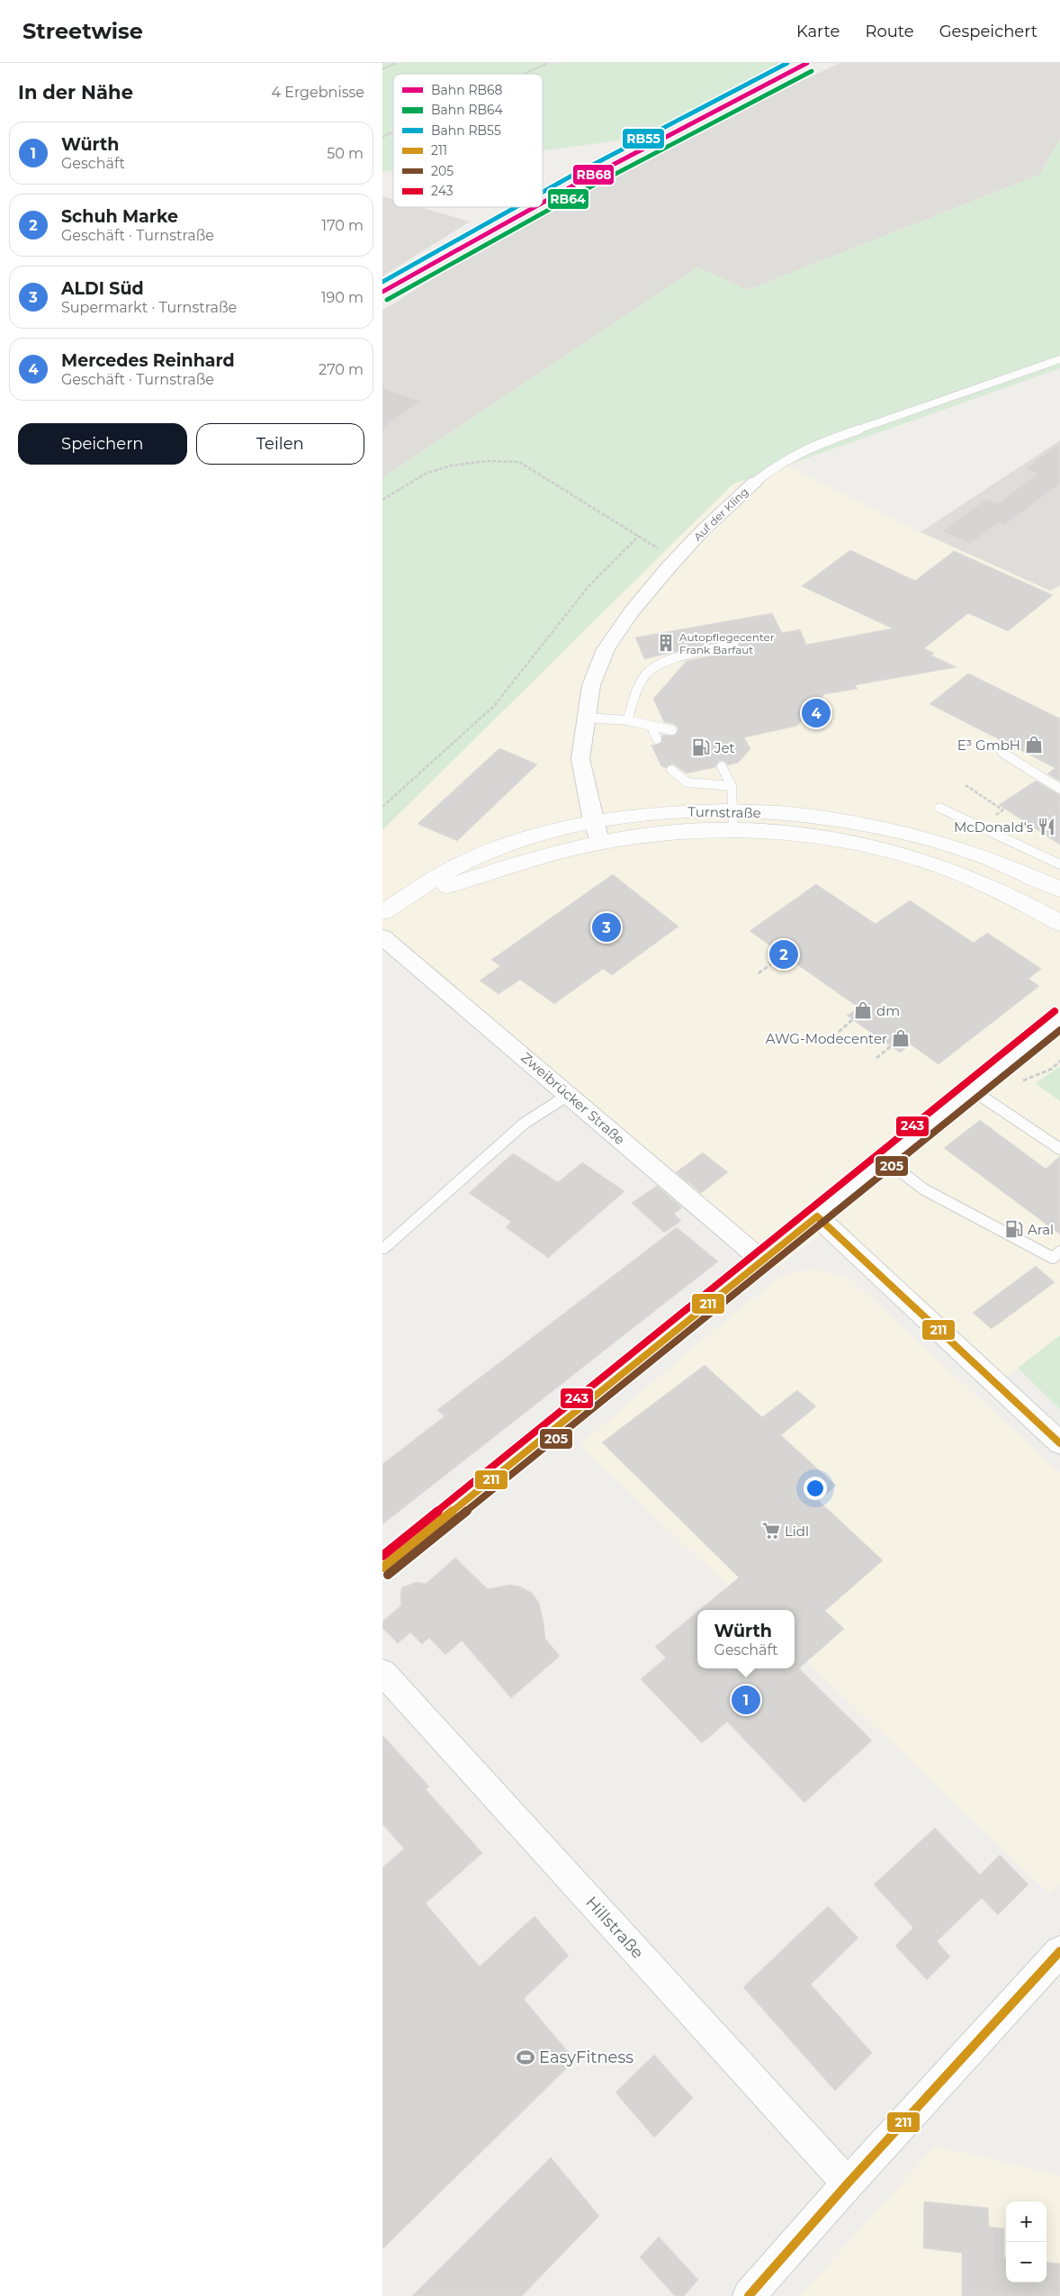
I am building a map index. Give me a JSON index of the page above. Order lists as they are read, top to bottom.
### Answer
{
  "streets": {
    "street": [
      "Auf der Kling",
      "Turnstraße",
      "Zweibrücker Straße",
      "Hillstraße"
    ]
  },
  "crossings": [
    ["Auf der Kling", "Turnstraße"]
  ],
  "places": {
    "building": ["Autopflegecenter Frank Barfaut"],
    "shop": ["E³ GmbH", "dm", "AWG-Modecenter"],
    "fuel station": ["Jet", "Aral"],
    "restaurant": ["McDonald's"],
    "supermarket": ["Lidl"],
    "sports": ["EasyFitness"]
  },
  "lines": [
    "rail line RB68",
    "rail line RB55",
    "rail line RB64",
    "transit line 243",
    "transit line 205",
    "transit line 211"
  ],
  "legend": [
    "Bahn RB68",
    "Bahn RB64",
    "Bahn RB55",
    "211",
    "205",
    "243"
  ],
  "page": {
    "header": "Streetwise",
    "nav": ["Karte", "Route", "Gespeichert"],
    "heading": ["In der Nähe", "4 Ergebnisse"],
    "list": [
      {
        "mark": "1",
        "name": "Würth",
        "note": "Geschäft",
        "value": "50 m"
      },
      {
        "mark": "2",
        "name": "Schuh Marke",
        "note": "Geschäft · Turnstraße",
        "value": "170 m"
      },
      {
        "mark": "3",
        "name": "ALDI Süd",
        "note": "Supermarkt · Turnstraße",
        "value": "190 m"
      },
      {
        "mark": "4",
        "name": "Mercedes Reinhard",
        "note": "Geschäft · Turnstraße",
        "value": "270 m"
      }
    ],
    "buttons": ["Speichern", "Teilen"],
    "pins": [
      "4",
      "3",
      "2",
      "1"
    ],
    "popup": ["Würth", "Geschäft"],
    "map_buttons": ["+", "−"]
  }
}
